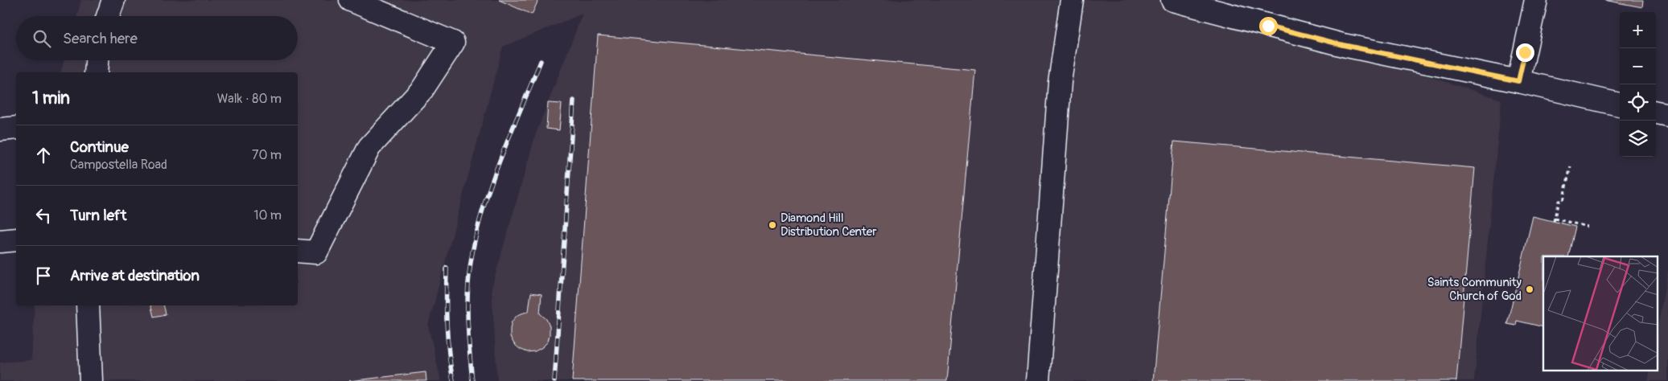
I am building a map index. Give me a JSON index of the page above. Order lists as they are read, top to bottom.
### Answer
{
  "places": ["Diamond Hill Distribution Center", "Saints Community Church of God"],
  "page": {
    "map_buttons": ["+", "−"],
    "search": "Search here",
    "heading": ["1 min", "Walk · 80 m"],
    "list": [
      ["Continue", "Campostella Road", "70 m"],
      ["Turn left", "10 m"],
      "Arrive at destination"
    ]
  }
}
